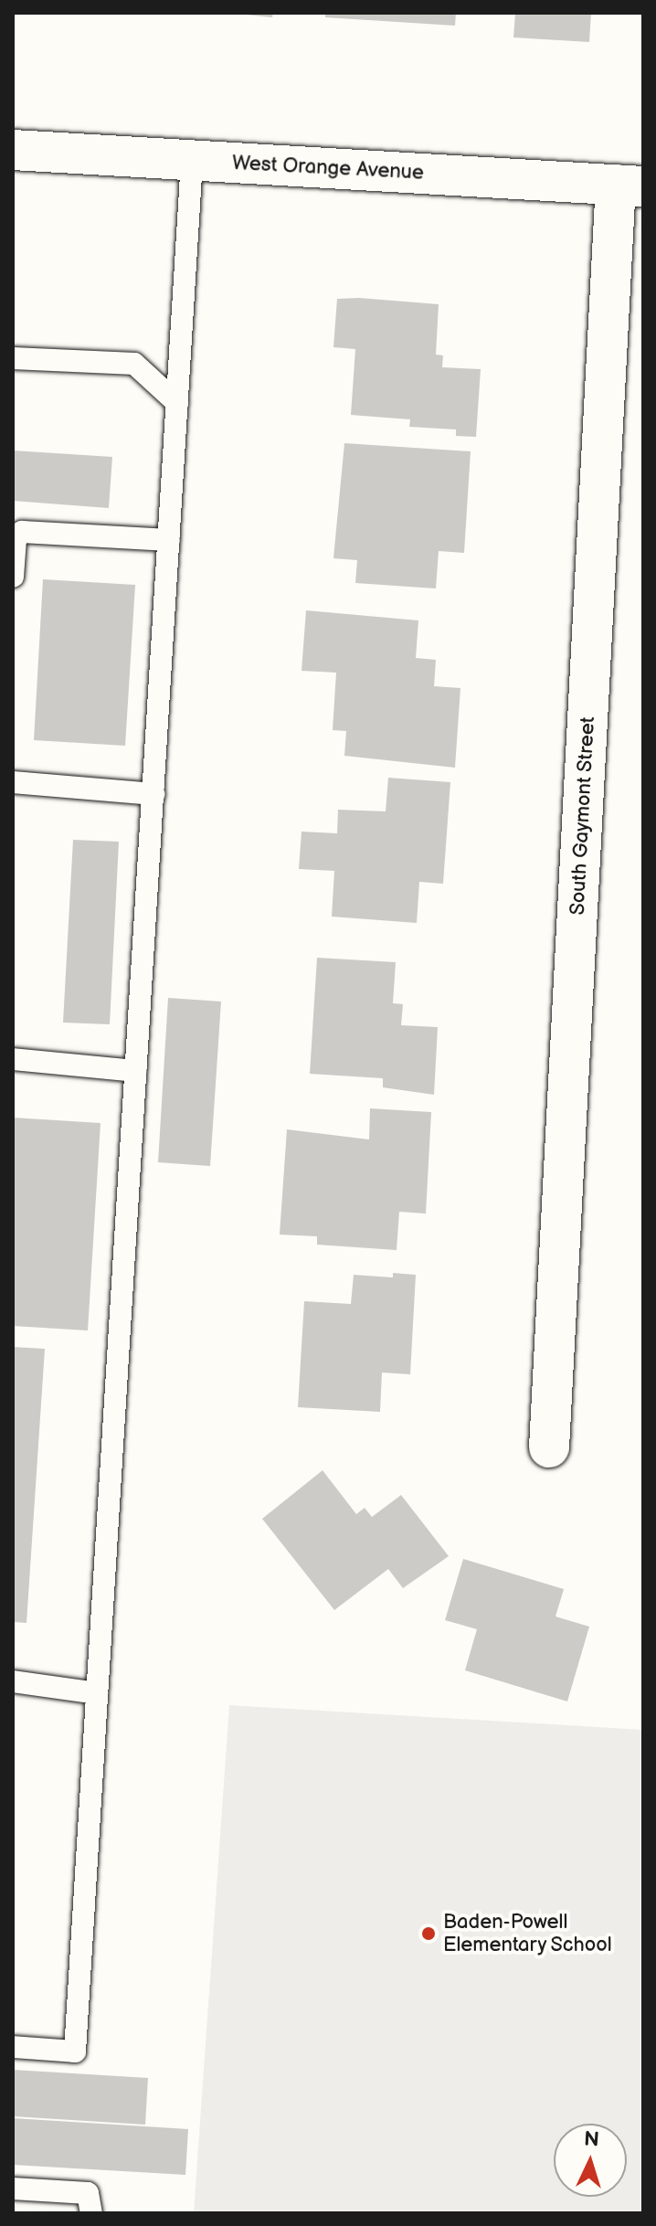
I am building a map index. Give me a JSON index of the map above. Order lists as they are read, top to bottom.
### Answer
{
  "streets": {
    "street": ["West Orange Avenue", "South Gaymont Street"]
  },
  "crossings": [
    ["West Orange Avenue", "South Gaymont Street"]
  ],
  "places": ["Baden-Powell Elementary School"],
  "north": "top"
}
